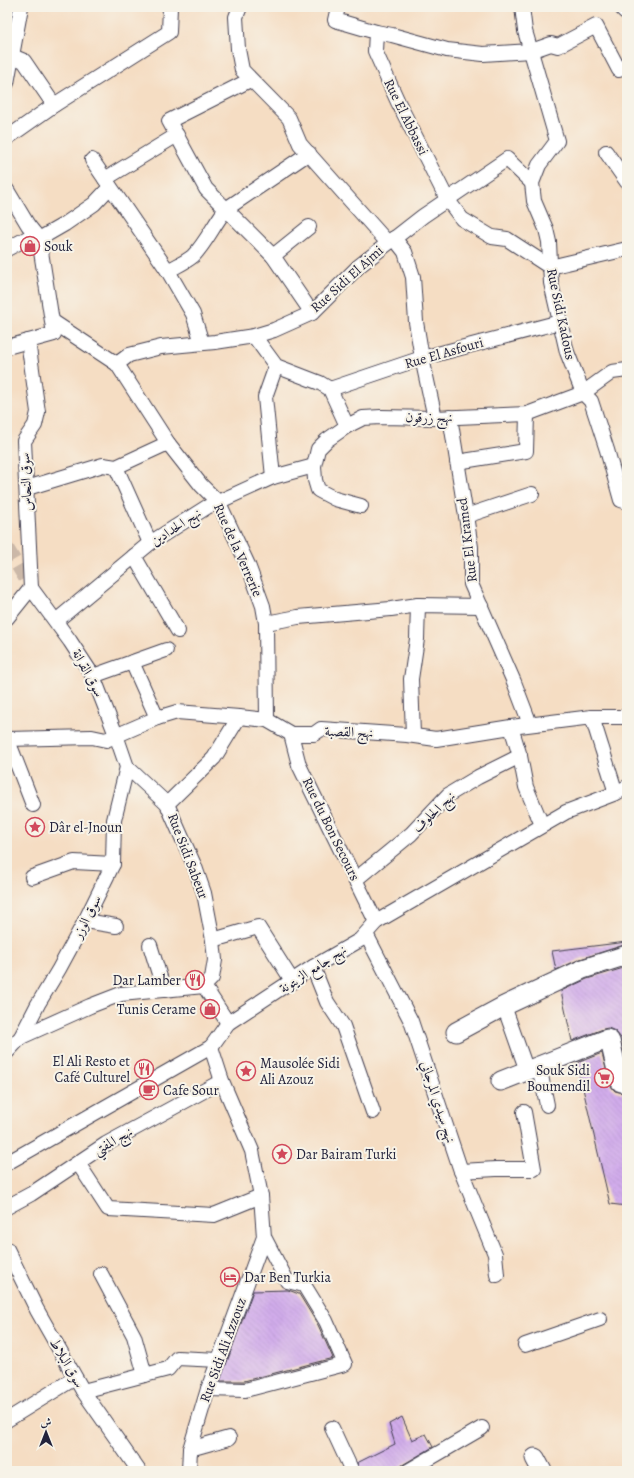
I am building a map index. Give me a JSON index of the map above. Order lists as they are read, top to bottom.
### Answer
{
  "streets": {
    "street": [
      "Rue El Abbassi",
      "Rue Sidi El Ajmi",
      "Rue Sidi Kadous",
      "Rue El Asfouri",
      "نهج زرقون",
      "سوق النحاس",
      "نهج الحدادين",
      "Rue El Kramed",
      "Rue de la Verrerie",
      "سوق القرانة",
      "نهج القصبة",
      "نهج الحلوف",
      "Rue du Bon Secours",
      "Rue Sidi Sabeur",
      "سوق الوزر",
      "نهج جامع الزيتونة",
      "نهج سيدي المرجاني",
      "نهج المفتي",
      "Rue Sidi Ali Azzouz",
      "سوق البلاط"
    ]
  },
  "crossings": [
    ["Rue El Abbassi", "Rue Sidi El Ajmi"],
    ["Rue El Abbassi", "Rue Sidi Kadous"],
    ["Rue Sidi El Ajmi", "Rue Sidi Kadous"],
    ["Rue Sidi El Ajmi", "Rue de la Verrerie"],
    ["Rue Sidi Kadous", "Rue El Asfouri"],
    ["Rue Sidi Kadous", "نهج زرقون"],
    ["نهج زرقون", "نهج الحدادين"],
    ["نهج زرقون", "Rue El Kramed"],
    ["سوق النحاس", "سوق القرانة"],
    ["نهج الحدادين", "Rue de la Verrerie"],
    ["نهج الحدادين", "سوق القرانة"],
    ["Rue El Kramed", "نهج القصبة"],
    ["Rue de la Verrerie", "نهج القصبة"],
    ["سوق القرانة", "نهج القصبة"],
    ["سوق القرانة", "Rue Sidi Sabeur"],
    ["سوق القرانة", "سوق الوزر"],
    ["نهج القصبة", "Rue du Bon Secours"],
    ["نهج الحلوف", "Rue du Bon Secours"],
    ["Rue du Bon Secours", "نهج جامع الزيتونة"],
    ["Rue Sidi Sabeur", "سوق الوزر"],
    ["نهج جامع الزيتونة", "نهج سيدي المرجاني"],
    ["نهج جامع الزيتونة", "Rue Sidi Ali Azzouz"],
    ["نهج المفتي", "Rue Sidi Ali Azzouz"]
  ],
  "places": {
    "shop": ["Souk", "Tunis Cerame"],
    "place": ["Dâr el-Jnoun", "Mausolée Sidi Ali Azouz", "Dar Bairam Turki"],
    "restaurant": ["Dar Lamber", "El Ali Resto et Café Culturel"],
    "supermarket": ["Souk Sidi Boumendil"],
    "cafe": ["Cafe Sour"],
    "hotel": ["Dar Ben Turkia"]
  },
  "north": "top"
}
